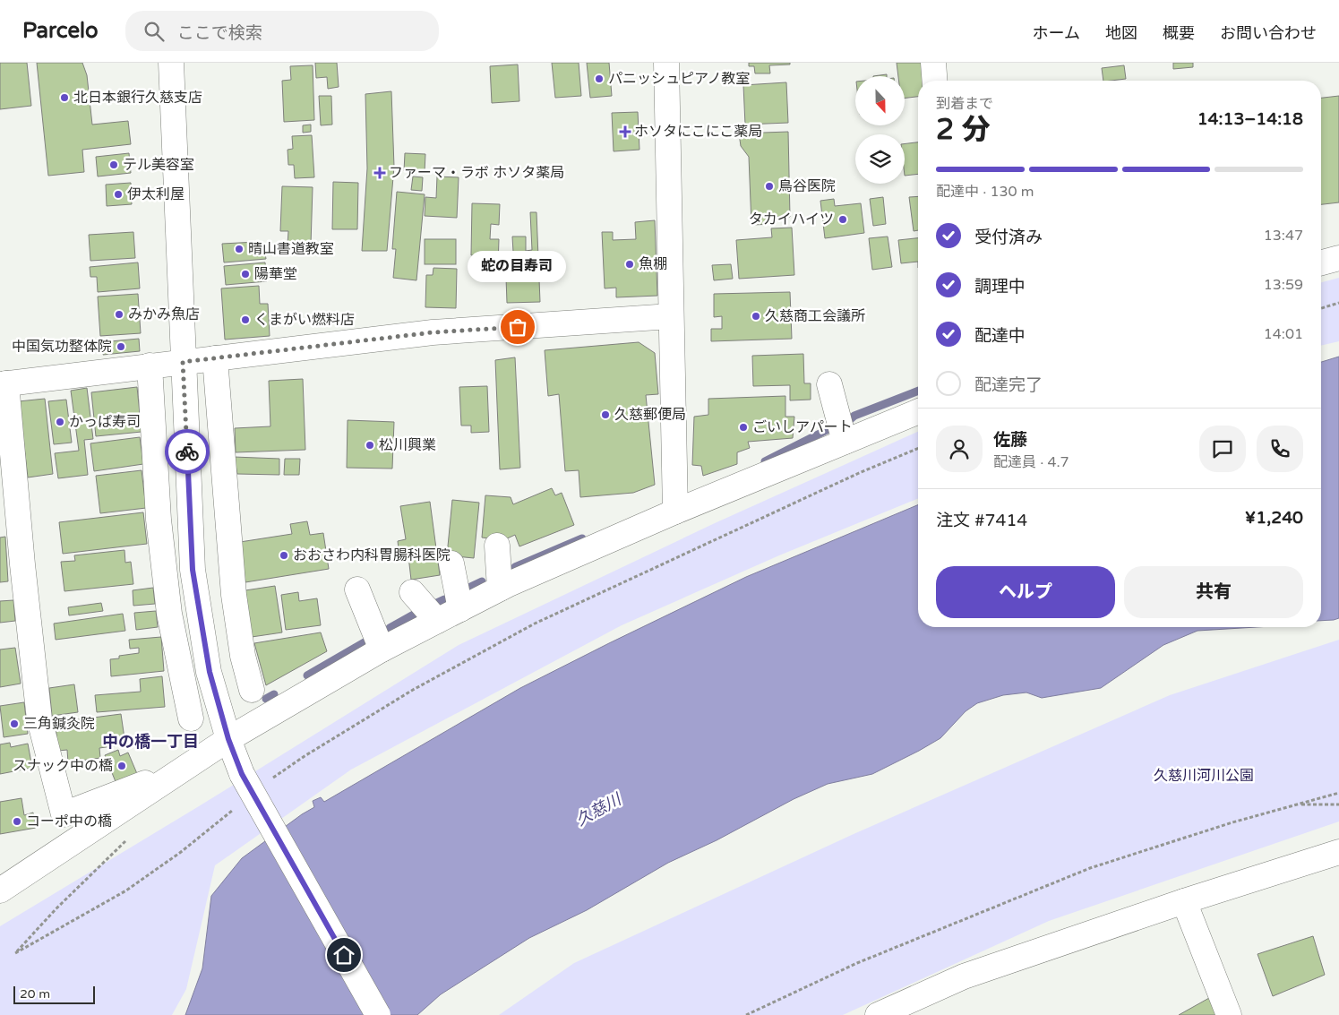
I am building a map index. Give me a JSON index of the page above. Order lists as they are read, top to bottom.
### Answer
{
  "districts": ["中の橋一丁目"],
  "water": ["久慈川"],
  "parks": ["久慈川河川公園"],
  "places": {
    "other": [
      "パニッシュピアノ教室",
      "北日本銀行久慈支店",
      "テル美容室",
      "鳥谷医院",
      "伊太利屋",
      "タカイハイツ",
      "晴山書道教室",
      "魚棚",
      "陽華堂",
      "みかみ魚店",
      "久慈商工会議所",
      "くまがい燃料店",
      "蛇の目寿司",
      "中国気功整体院",
      "久慈郵便局",
      "かっぱ寿司",
      "ごいしアパート",
      "松川興業",
      "おおさわ内科胃腸科医院",
      "三角鍼灸院",
      "スナック中の橋",
      "コーポ中の橋"
    ],
    "health": ["ホソタにこにこ薬局", "ファーマ・ラボ ホソタ薬局"]
  },
  "scale_bar": "20 m",
  "north": "bottom",
  "page": {
    "header": "Parcelo",
    "search": "ここで検索",
    "nav": [
      "ホーム",
      "地図",
      "概要",
      "お問い合わせ"
    ],
    "heading": ["2 分", "到着まで", "14:13–14:18"],
    "panel": [
      "佐藤",
      "配達員 · 4.7",
      "注文 #7414",
      "¥1,240"
    ],
    "bar": "配達中 · 130 m",
    "list": [
      ["受付済み", "13:47"],
      ["調理中", "13:59"],
      ["配達中", "14:01"],
      "配達完了"
    ],
    "bubble": "蛇の目寿司",
    "buttons": ["ヘルプ", "共有"],
    "scale": "20 m"
  }
}
